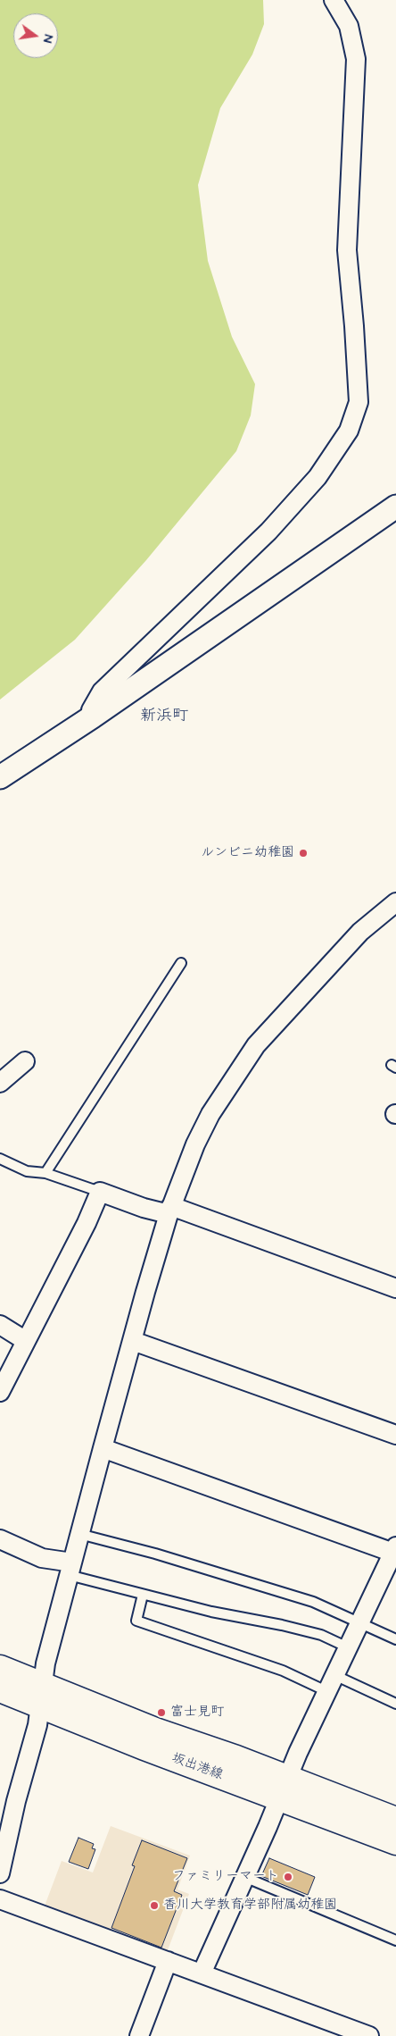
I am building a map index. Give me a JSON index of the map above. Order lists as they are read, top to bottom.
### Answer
{
  "streets": {
    "main road": ["坂出港線"]
  },
  "districts": ["新浜町"],
  "places": [
    "ルンビニ幼稚園",
    "富士見町",
    "ファミリーマート",
    "香川大学教育学部附属幼稚園"
  ],
  "north": "right"
}
